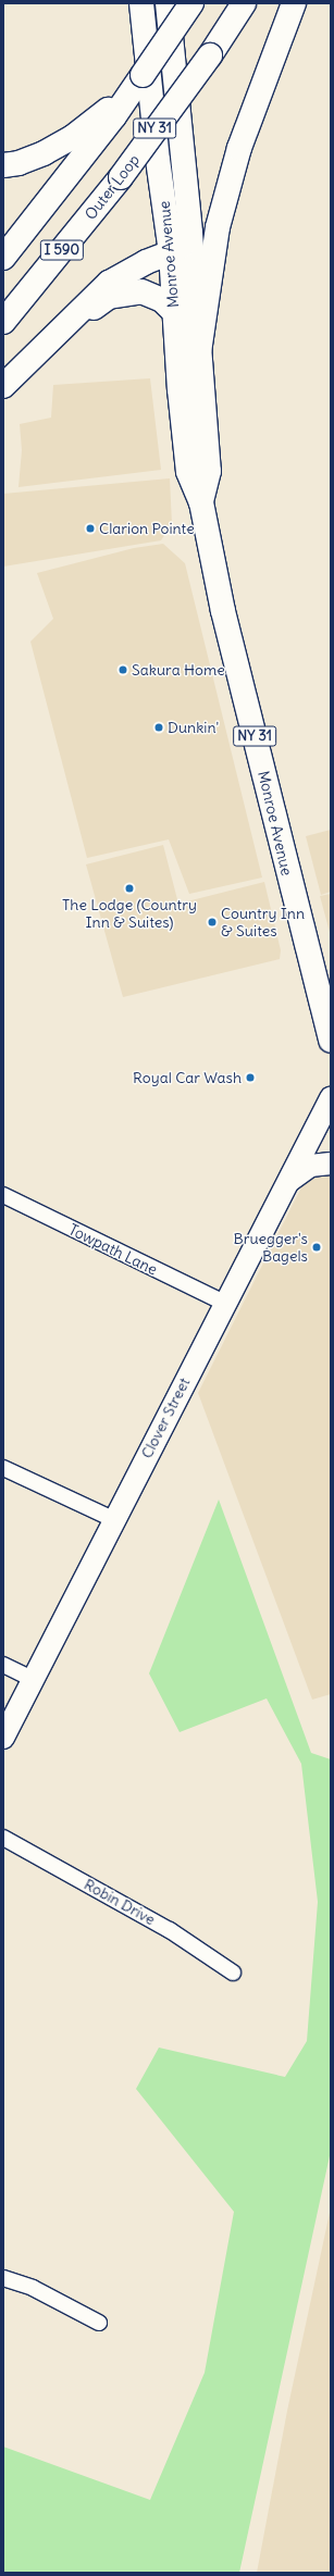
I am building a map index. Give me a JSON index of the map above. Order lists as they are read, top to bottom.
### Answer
{
  "streets": {
    "main road": [
      "NY 31",
      "Outer Loop",
      "I 590",
      "Monroe Avenue",
      "Clover Street"
    ],
    "street": ["Towpath Lane", "Robin Drive"]
  },
  "crossings": [
    ["Towpath Lane", "Clover Street"]
  ],
  "places": [
    "Clarion Pointe",
    "Sakura Home",
    "Dunkin'",
    "The Lodge (Country Inn & Suites)",
    "Country Inn & Suites",
    "Royal Car Wash",
    "Bruegger's Bagels"
  ]
}
